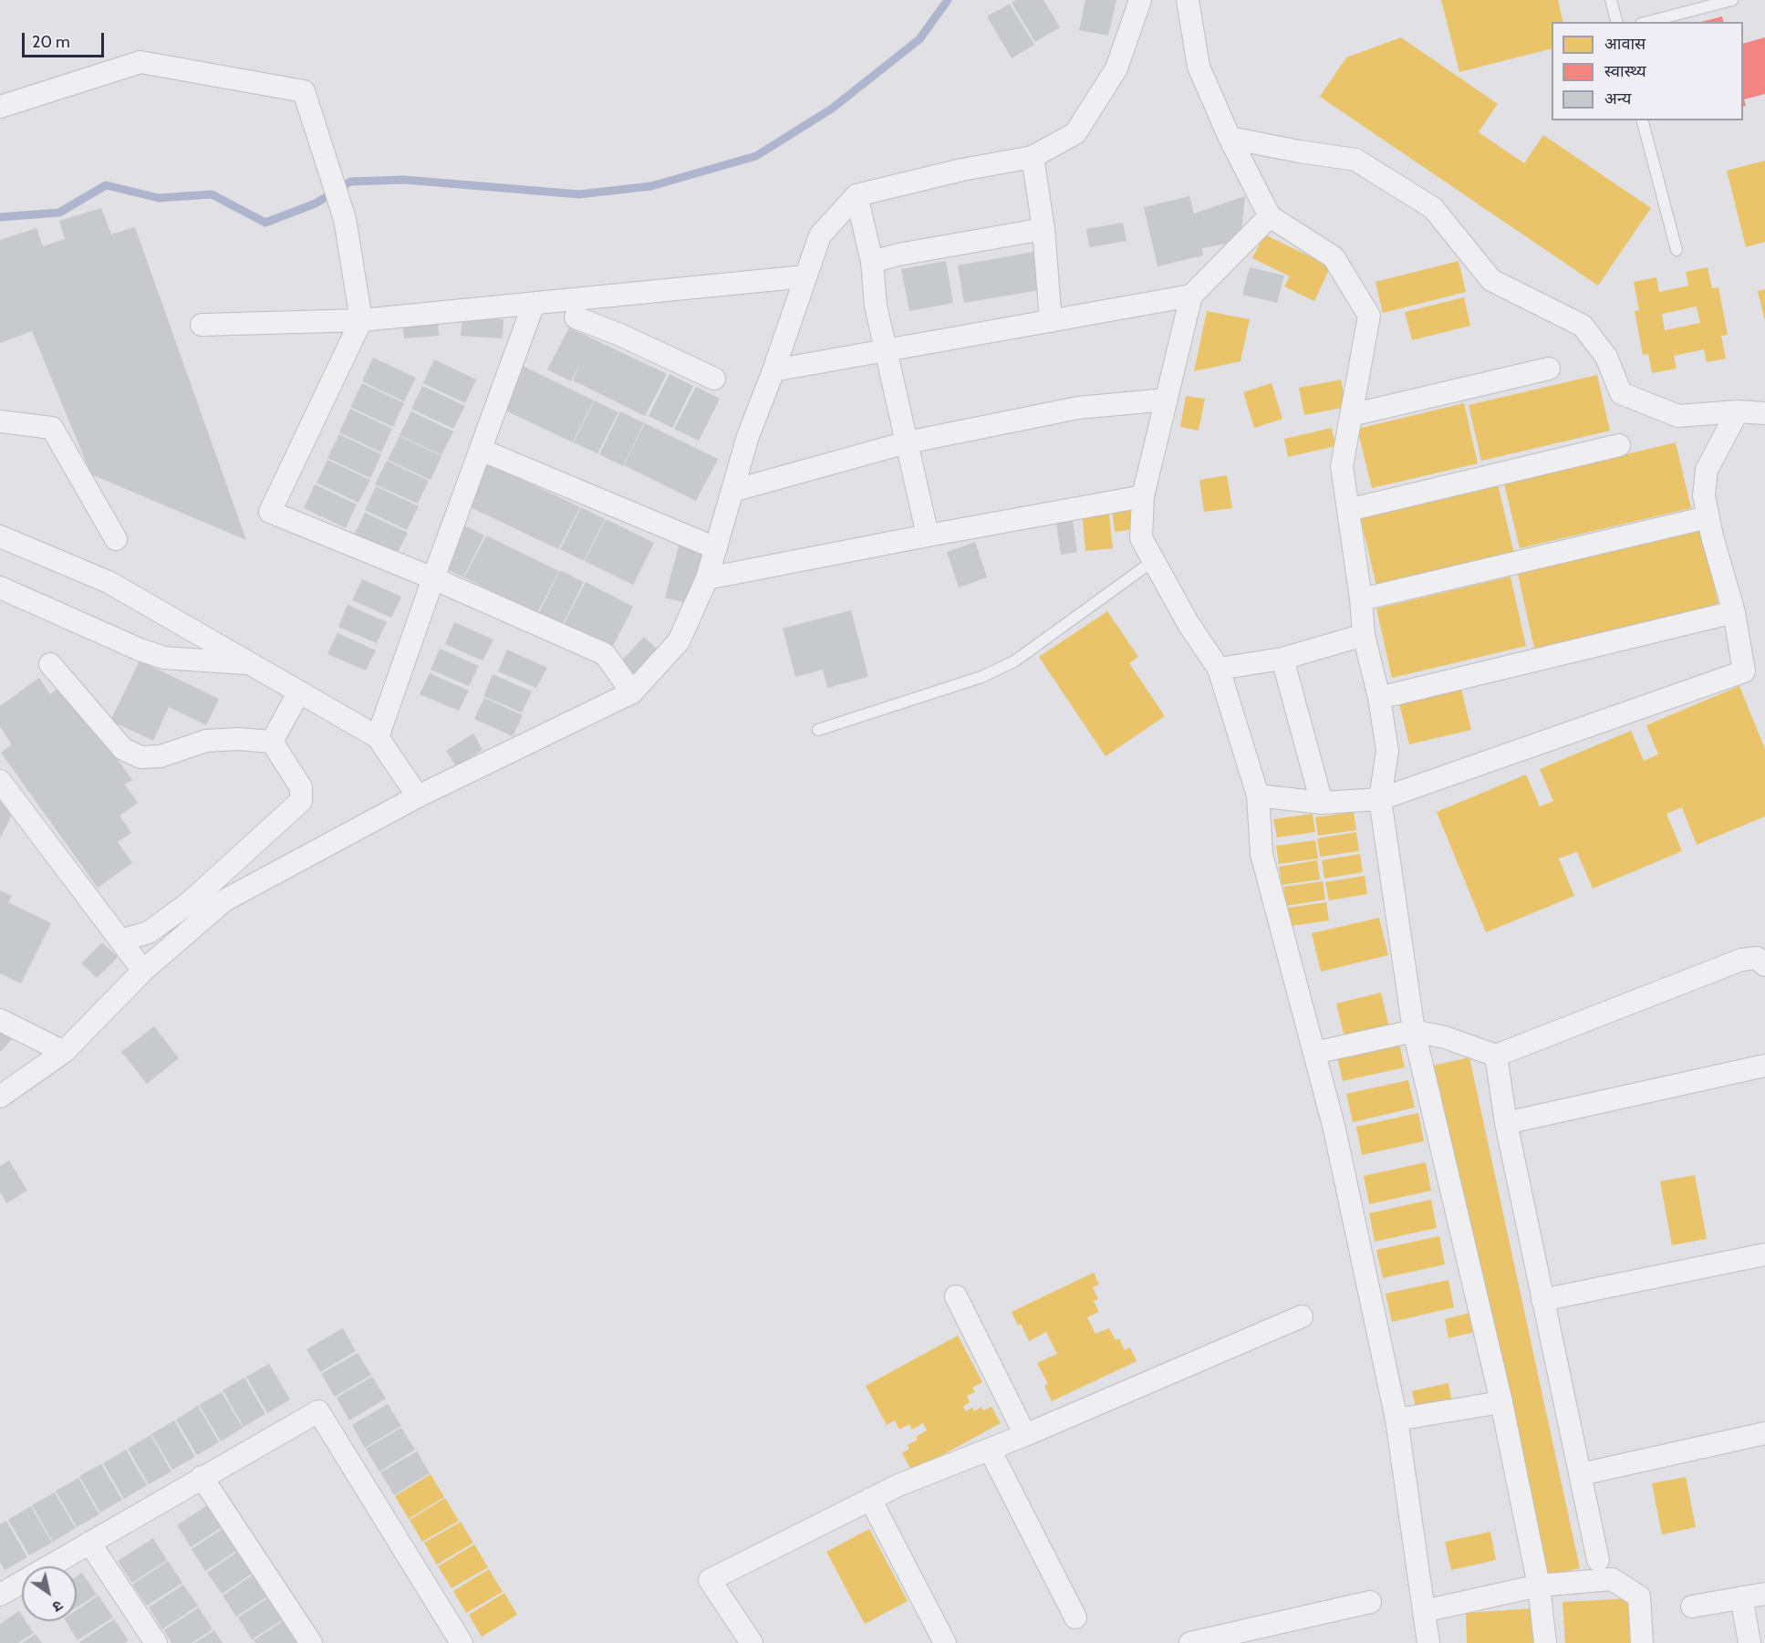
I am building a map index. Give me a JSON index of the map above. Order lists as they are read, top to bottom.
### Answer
{
  "legend": ["आवास", "स्वास्थ्य", "अन्य"],
  "scale_bar": "20 m",
  "north": "bottom right"
}
